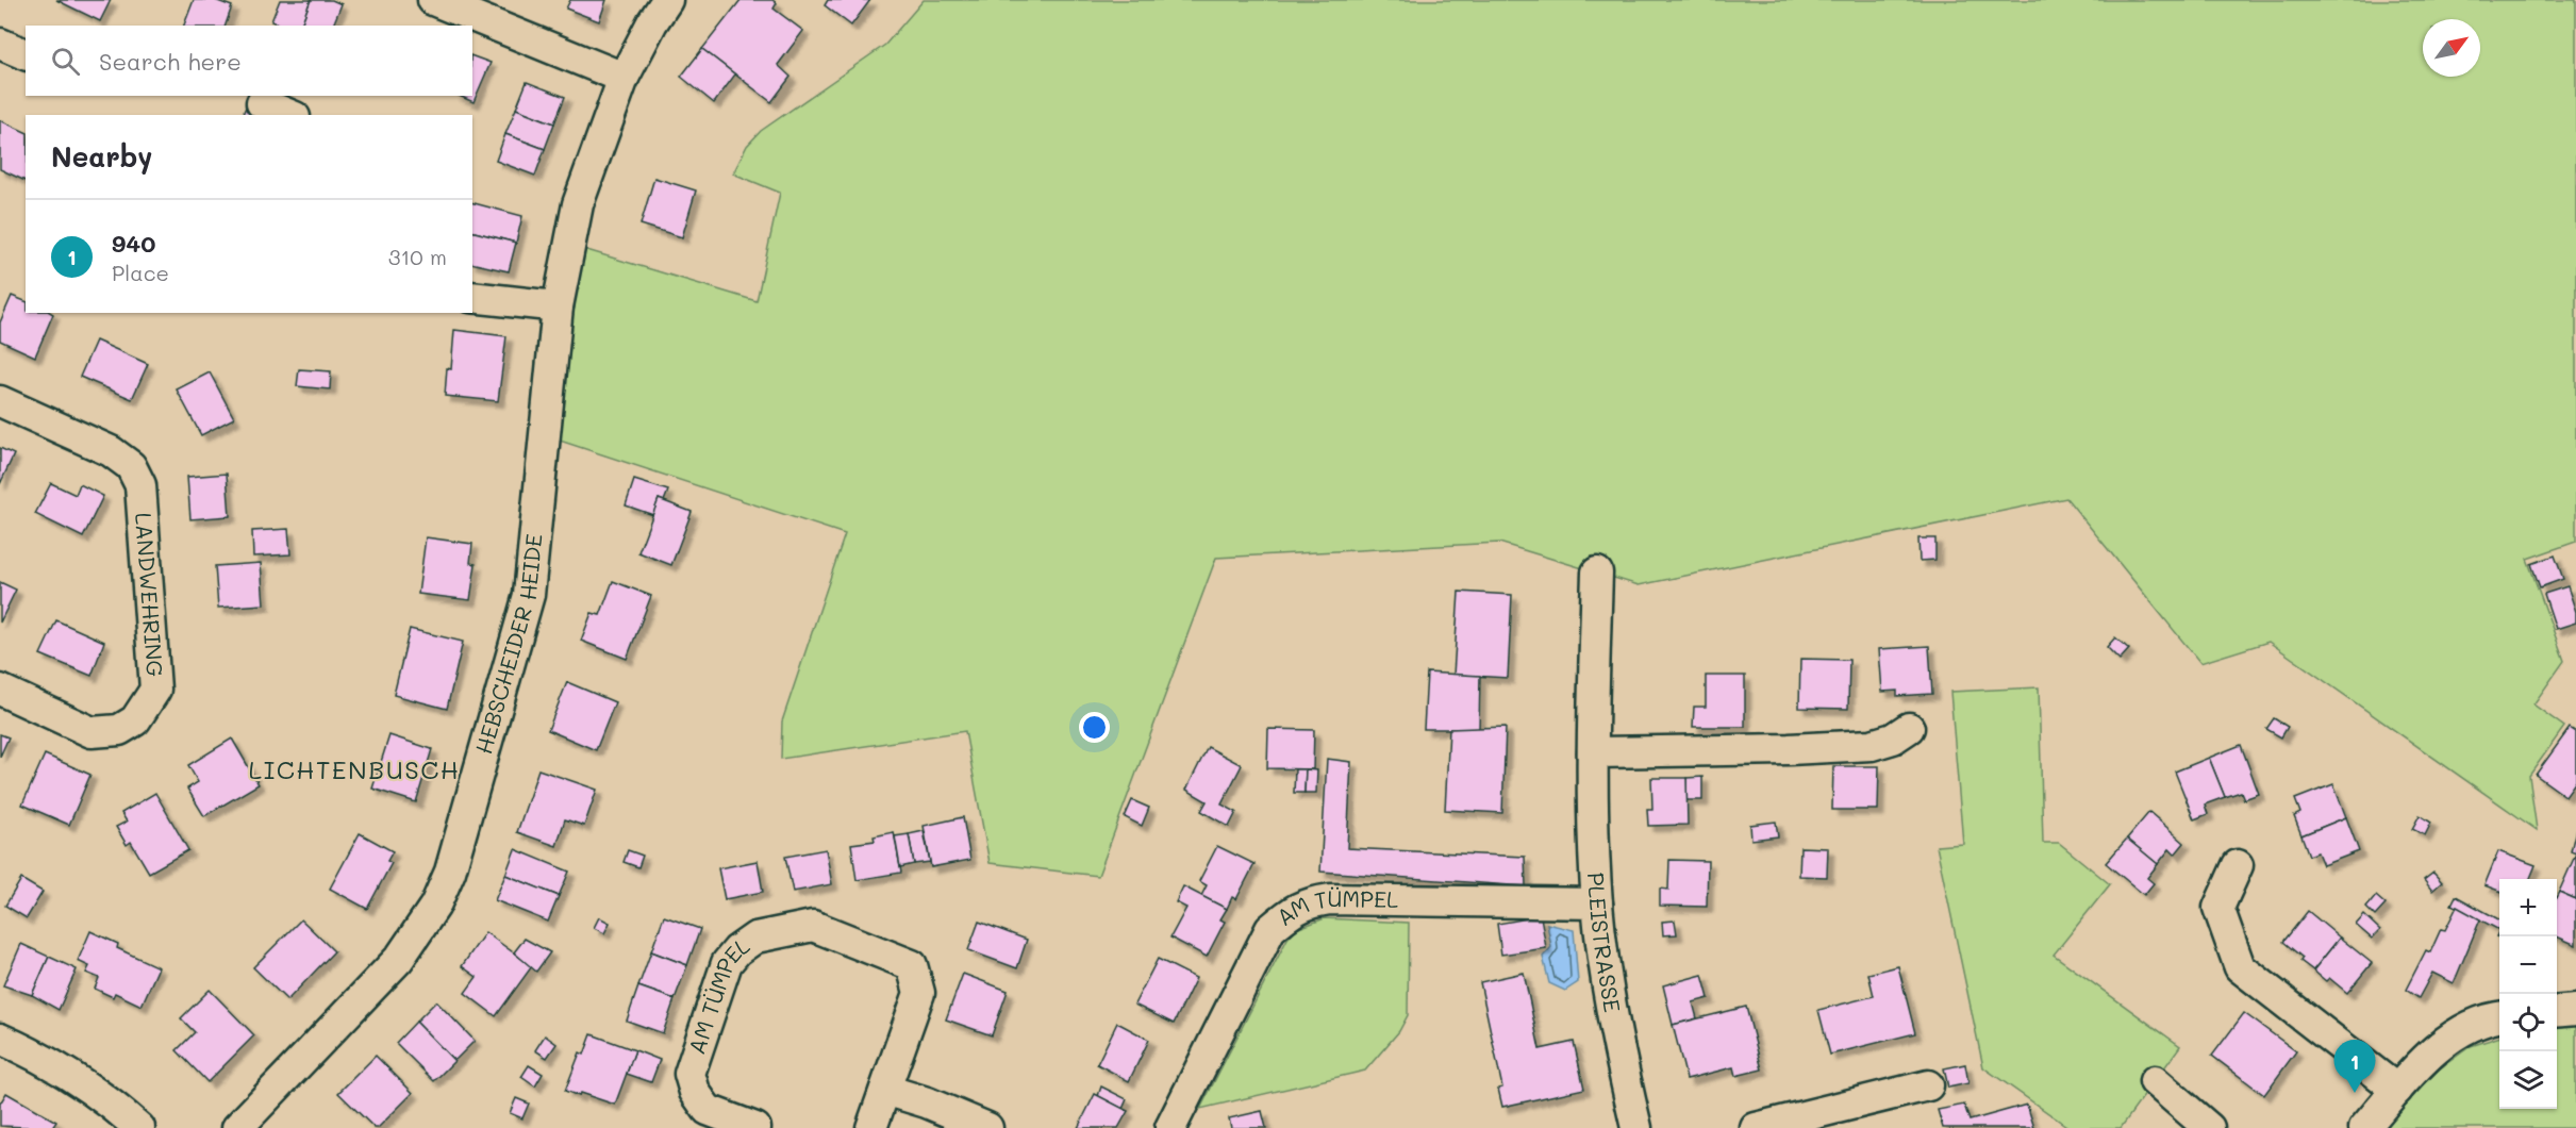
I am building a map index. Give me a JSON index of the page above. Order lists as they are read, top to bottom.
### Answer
{
  "streets": {
    "street": [
      "LANDWEHRING",
      "HEBSCHEIDER HEIDE",
      "AM TÜMPEL",
      "PLEISTRASSE"
    ]
  },
  "crossings": [
    ["AM TÜMPEL", "PLEISTRASSE"]
  ],
  "districts": ["LICHTENBUSCH"],
  "north": "top right",
  "page": {
    "search": "Search here",
    "heading": "Nearby",
    "list": [
      {
        "mark": "1",
        "name": "940",
        "note": "Place",
        "value": "310 m"
      }
    ],
    "map_buttons": ["+", "−"],
    "pins": "1"
  }
}
